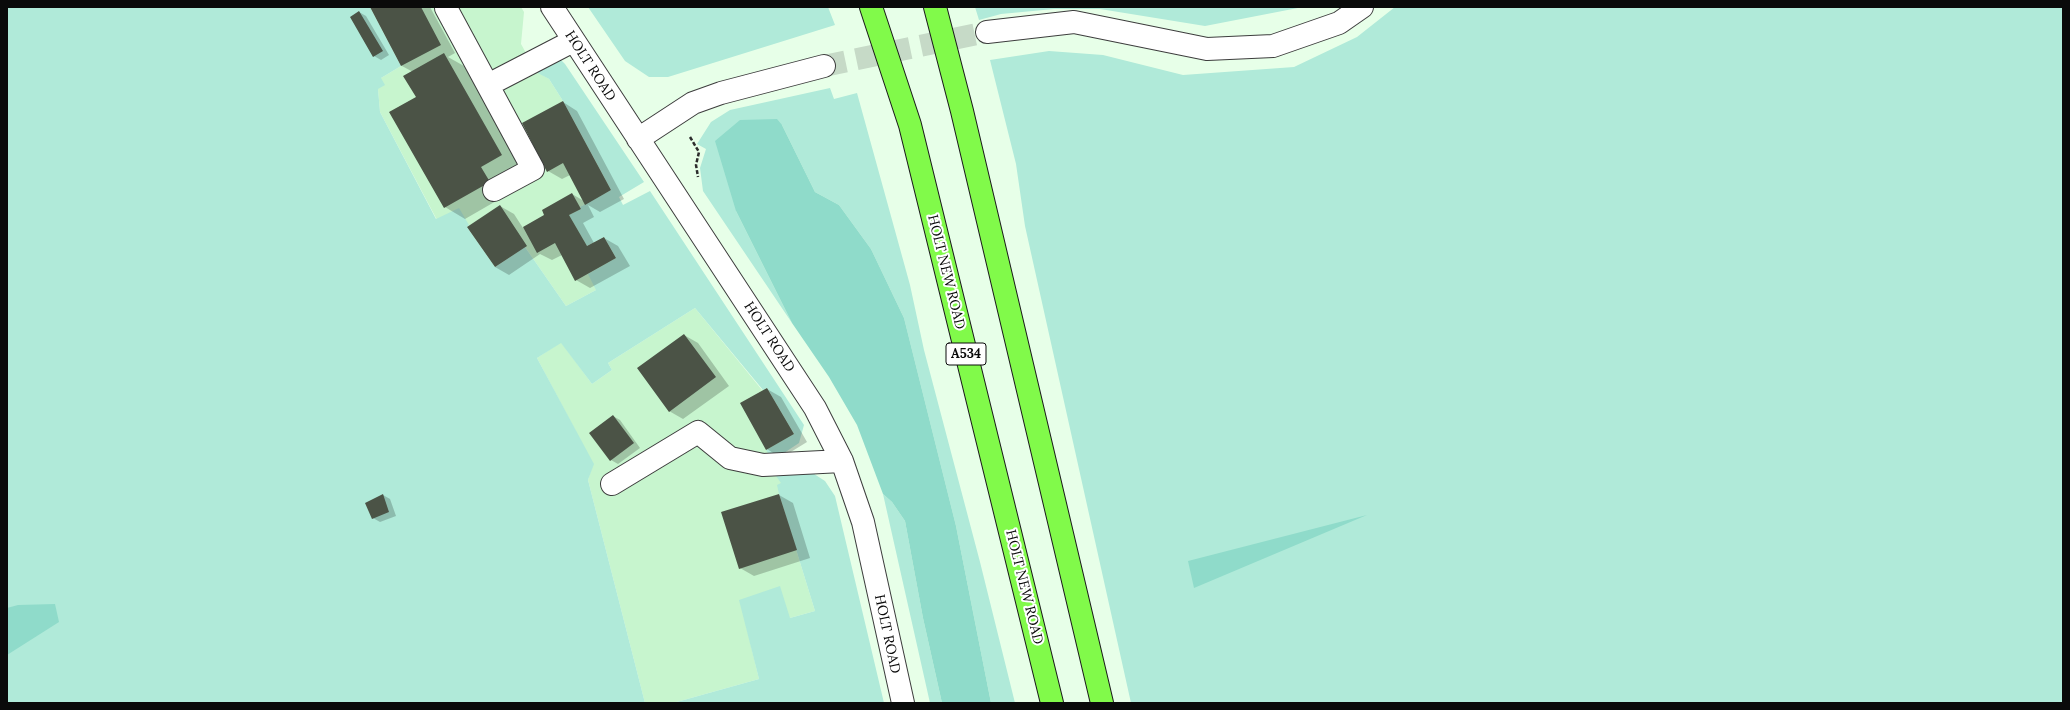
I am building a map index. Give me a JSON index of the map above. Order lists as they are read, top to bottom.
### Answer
{
  "streets": {
    "highway": ["HOLT NEW ROAD", "A534"],
    "street": ["HOLT ROAD"]
  }
}
